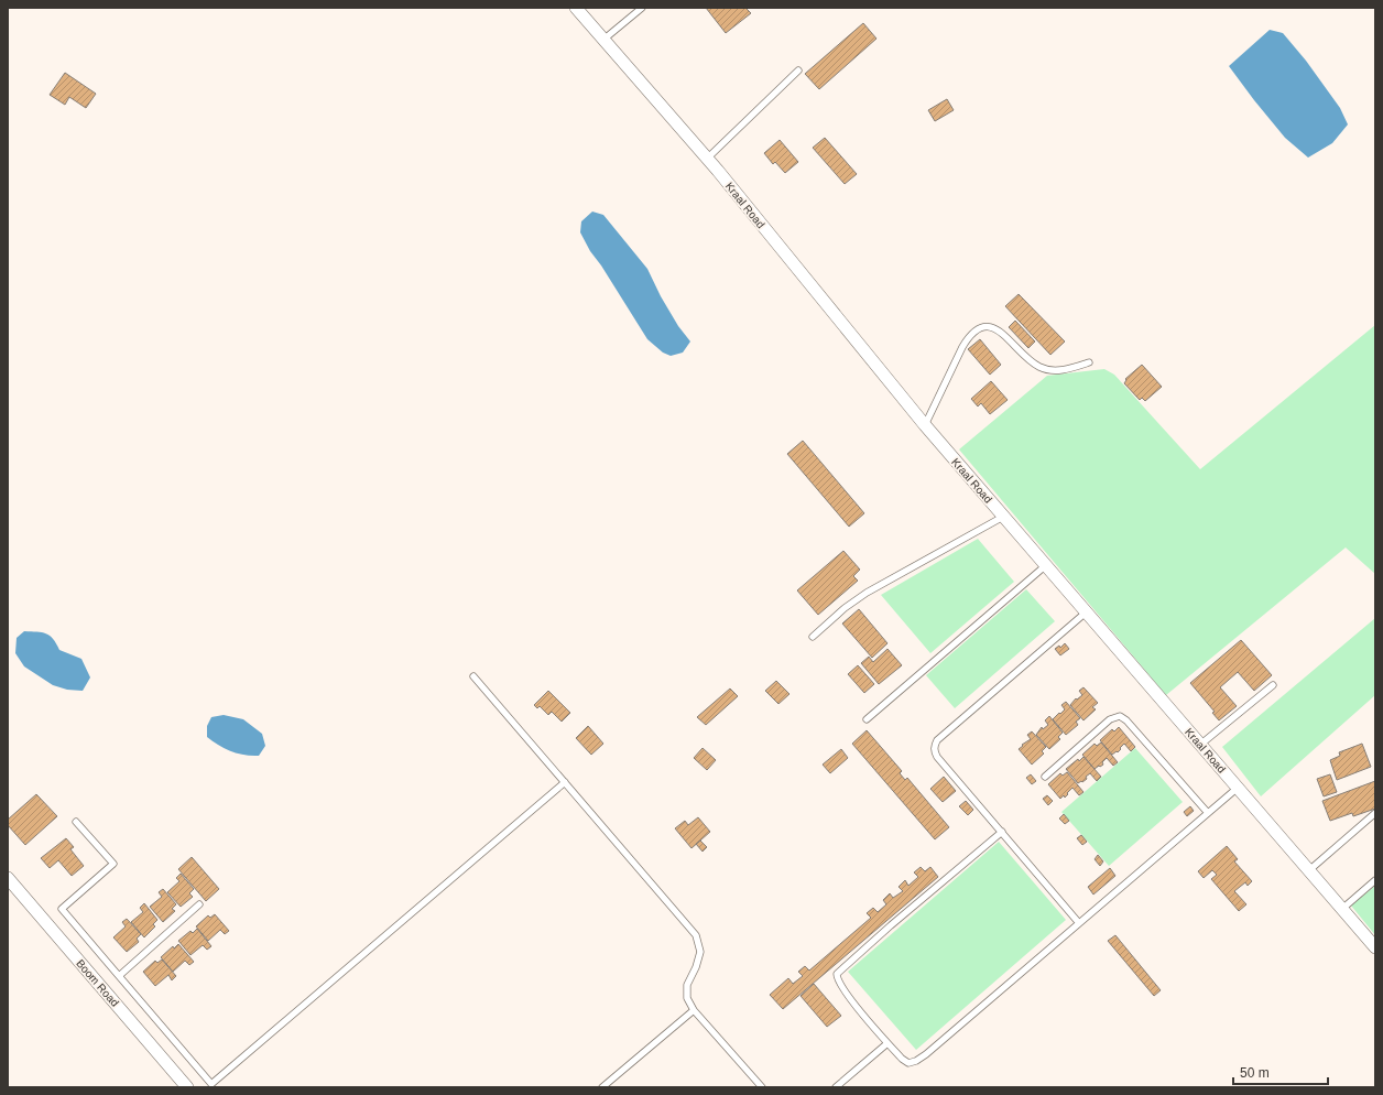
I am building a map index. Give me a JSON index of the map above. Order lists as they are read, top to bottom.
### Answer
{
  "streets": {
    "street": ["Kraal Road", "Boom Road"]
  },
  "scale_bar": "50 m"
}
